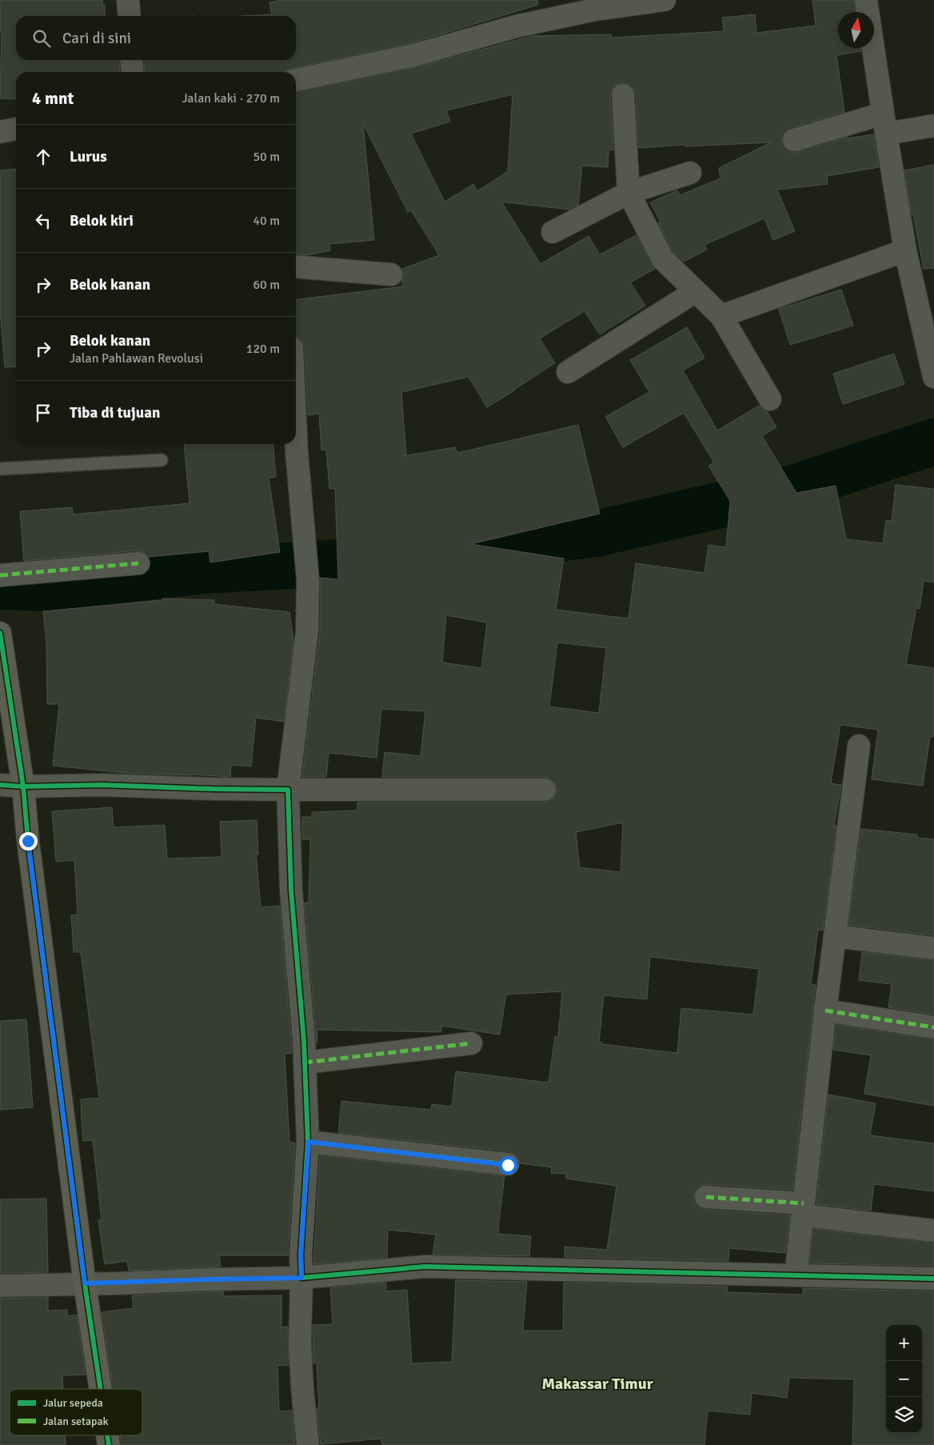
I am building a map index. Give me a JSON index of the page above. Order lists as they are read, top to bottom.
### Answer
{
  "districts": ["Makassar Timur"],
  "legend": ["Jalur sepeda", "Jalan setapak"],
  "north": "top",
  "page": {
    "search": "Cari di sini",
    "heading": ["4 mnt", "Jalan kaki · 270 m"],
    "list": [
      ["Lurus", "50 m"],
      ["Belok kiri", "40 m"],
      ["Belok kanan", "60 m"],
      ["Belok kanan", "Jalan Pahlawan Revolusi", "120 m"],
      "Tiba di tujuan"
    ],
    "map_buttons": ["+", "−"]
  }
}
